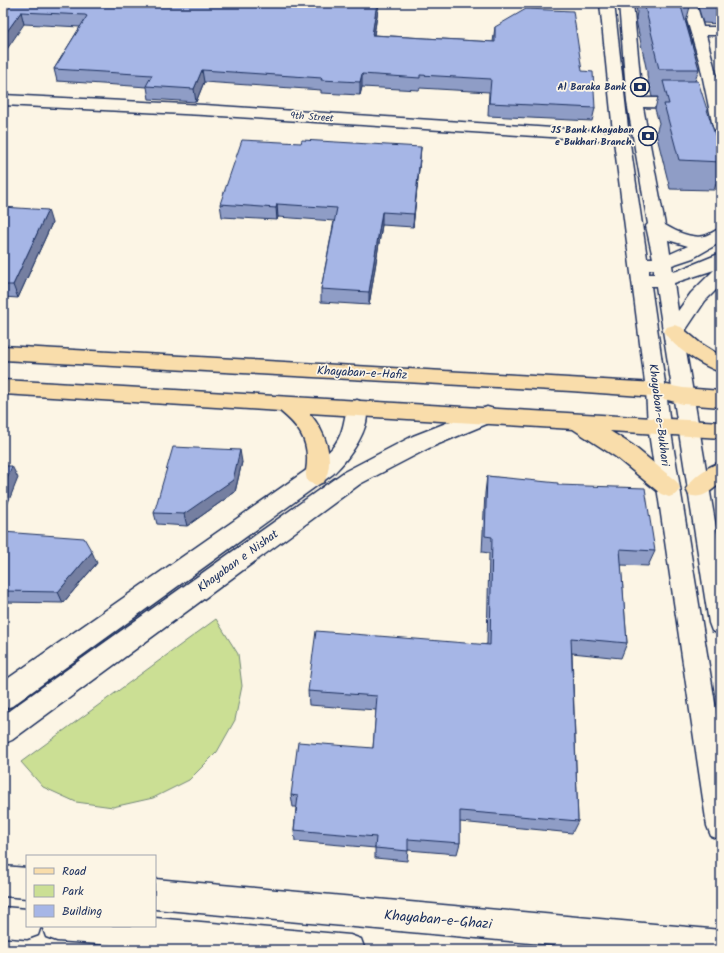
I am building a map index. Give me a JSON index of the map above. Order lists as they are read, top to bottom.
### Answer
{
  "streets": {
    "main road": ["Khayaban-e-Hafiz"],
    "street": [
      "9th Street",
      "Khayaban-e-Bukhari",
      "Khayaban e Nishat",
      "Khayaban-e-Ghazi"
    ]
  },
  "crossings": [
    ["9th Street", "Khayaban-e-Bukhari"],
    ["Khayaban-e-Hafiz", "Khayaban-e-Bukhari"]
  ],
  "places": {
    "bank": ["Al Baraka Bank", "JS Bank Khayaban e Bukhari Branch."]
  },
  "legend": ["Road", "Park", "Building"]
}
